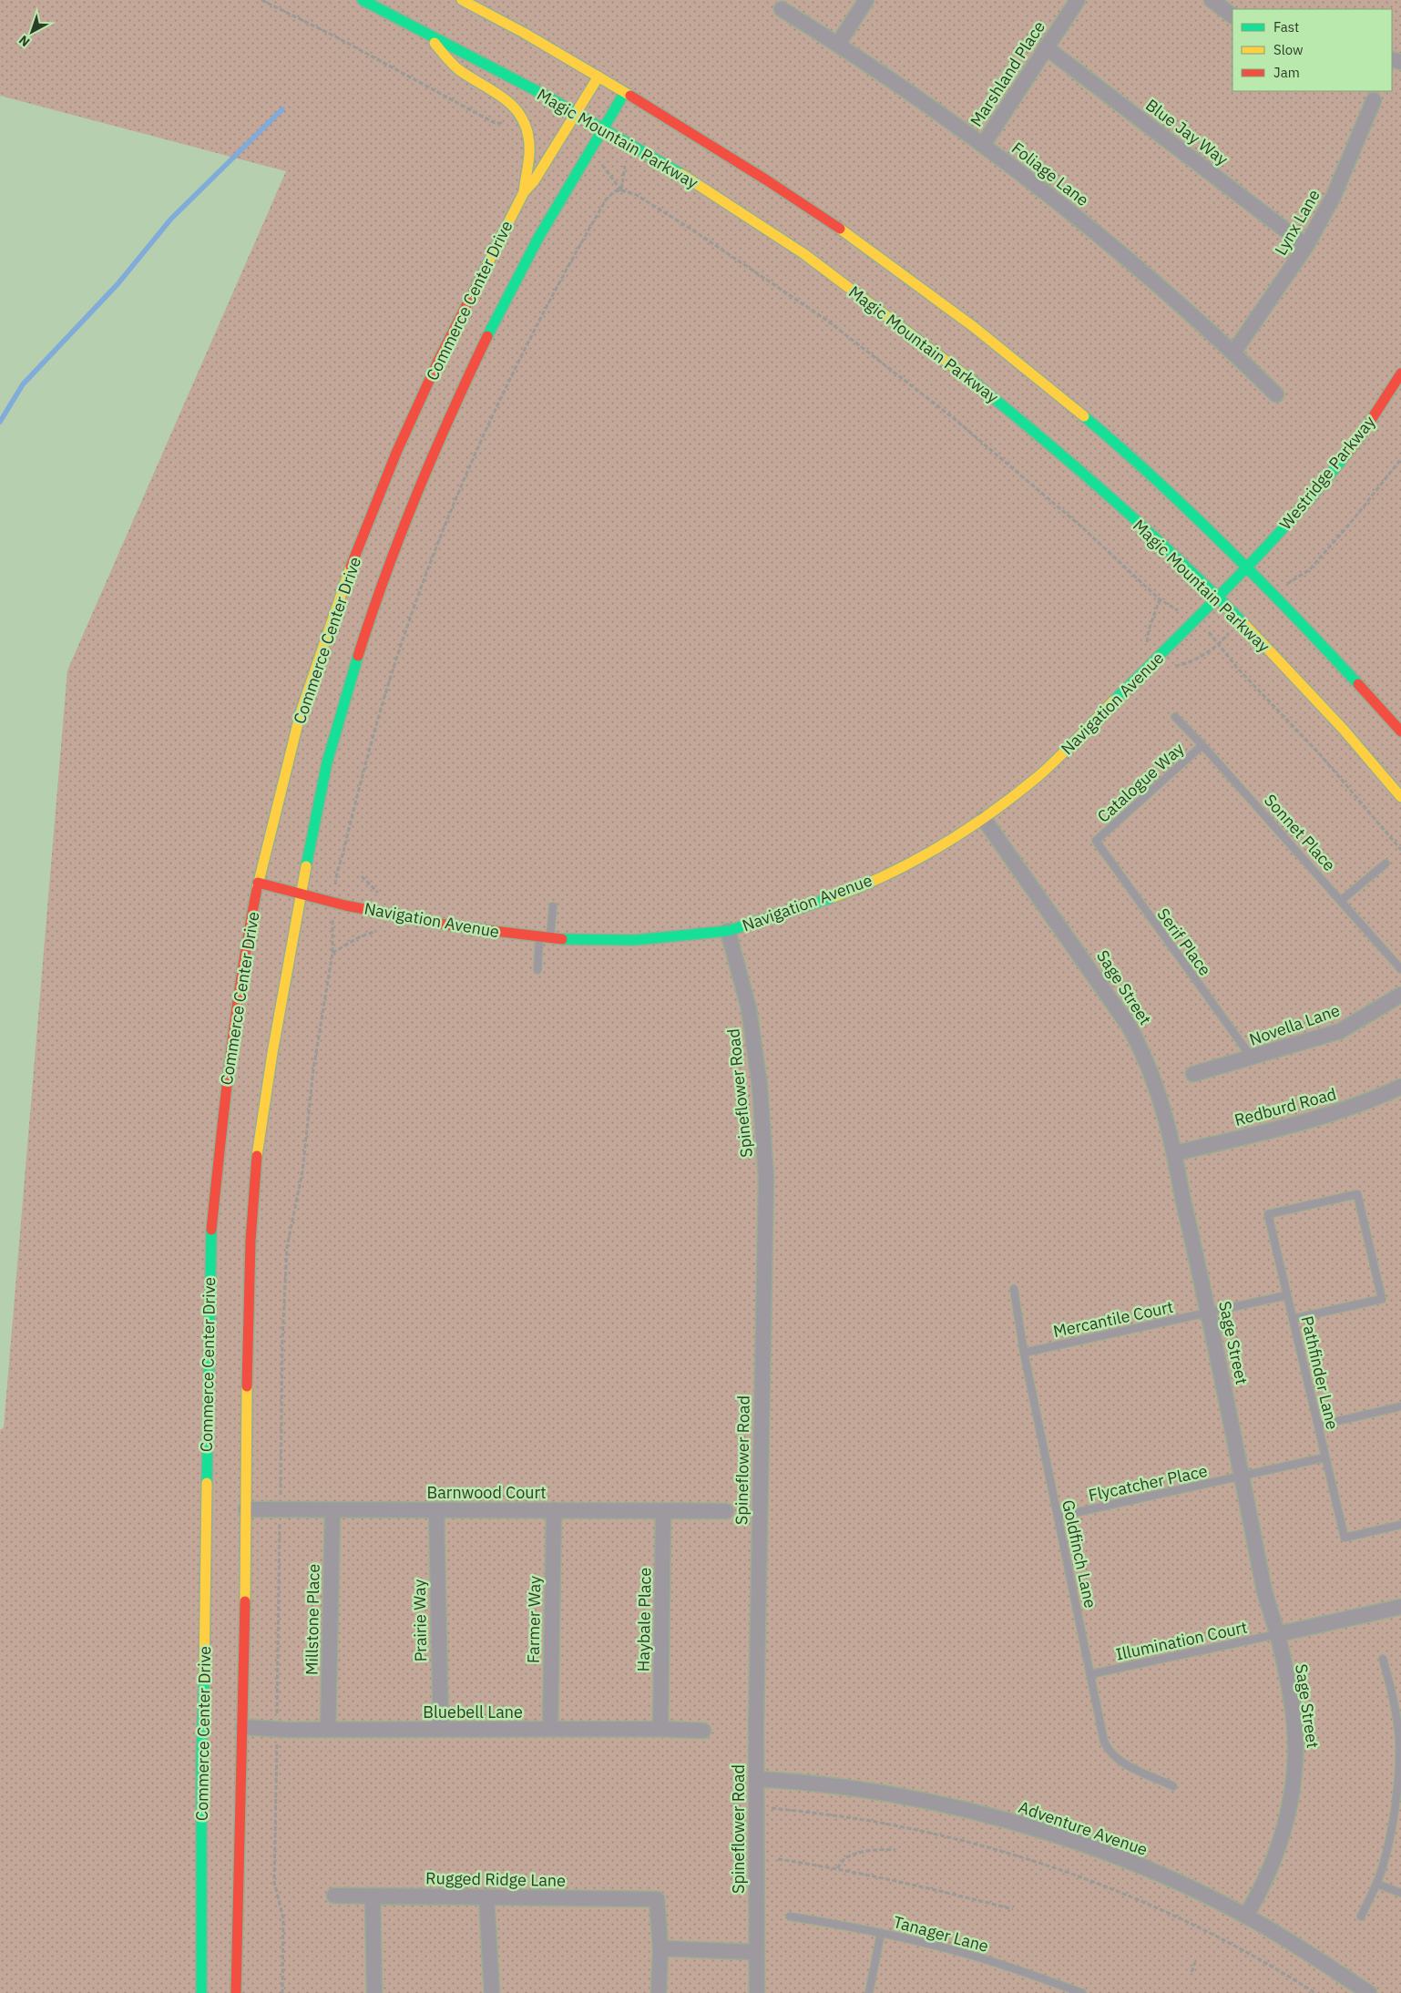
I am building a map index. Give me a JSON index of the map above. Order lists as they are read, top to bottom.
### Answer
{
  "streets": {
    "main road": [
      "Magic Mountain Parkway",
      "Commerce Center Drive",
      "Westridge Parkway",
      "Navigation Avenue"
    ],
    "street": [
      "Marshland Place",
      "Blue Jay Way",
      "Foliage Lane",
      "Lynx Lane",
      "Sage Street",
      "Novella Lane",
      "Spineflower Road",
      "Redburd Road",
      "Barnwood Court",
      "Millstone Place",
      "Farmer Way",
      "Haybale Place",
      "Prairie Way",
      "Bluebell Lane",
      "Adventure Avenue",
      "Rugged Ridge Lane"
    ],
    "lane": [
      "Catalogue Way",
      "Sonnet Place",
      "Serif Place",
      "Mercantile Court",
      "Pathfinder Lane",
      "Flycatcher Place",
      "Goldfinch Lane",
      "Illumination Court",
      "Tanager Lane"
    ]
  },
  "crossings": [
    ["Marshland Place", "Blue Jay Way"],
    ["Marshland Place", "Foliage Lane"],
    ["Blue Jay Way", "Lynx Lane"],
    ["Magic Mountain Parkway", "Commerce Center Drive"],
    ["Magic Mountain Parkway", "Navigation Avenue"],
    ["Foliage Lane", "Lynx Lane"],
    ["Commerce Center Drive", "Navigation Avenue"],
    ["Commerce Center Drive", "Barnwood Court"],
    ["Commerce Center Drive", "Bluebell Lane"],
    ["Westridge Parkway", "Navigation Avenue"],
    ["Navigation Avenue", "Sage Street"],
    ["Navigation Avenue", "Spineflower Road"],
    ["Catalogue Way", "Sonnet Place"],
    ["Catalogue Way", "Serif Place"],
    ["Serif Place", "Novella Lane"],
    ["Sage Street", "Redburd Road"],
    ["Sage Street", "Mercantile Court"],
    ["Sage Street", "Flycatcher Place"],
    ["Sage Street", "Illumination Court"],
    ["Sage Street", "Adventure Avenue"],
    ["Spineflower Road", "Adventure Avenue"],
    ["Mercantile Court", "Pathfinder Lane"],
    ["Mercantile Court", "Goldfinch Lane"],
    ["Pathfinder Lane", "Flycatcher Place"],
    ["Flycatcher Place", "Goldfinch Lane"],
    ["Barnwood Court", "Millstone Place"],
    ["Barnwood Court", "Farmer Way"],
    ["Barnwood Court", "Haybale Place"],
    ["Barnwood Court", "Prairie Way"],
    ["Goldfinch Lane", "Illumination Court"],
    ["Millstone Place", "Bluebell Lane"],
    ["Farmer Way", "Bluebell Lane"],
    ["Haybale Place", "Bluebell Lane"],
    ["Prairie Way", "Bluebell Lane"]
  ],
  "legend": ["Fast", "Slow", "Jam"],
  "north": "bottom left"
}
